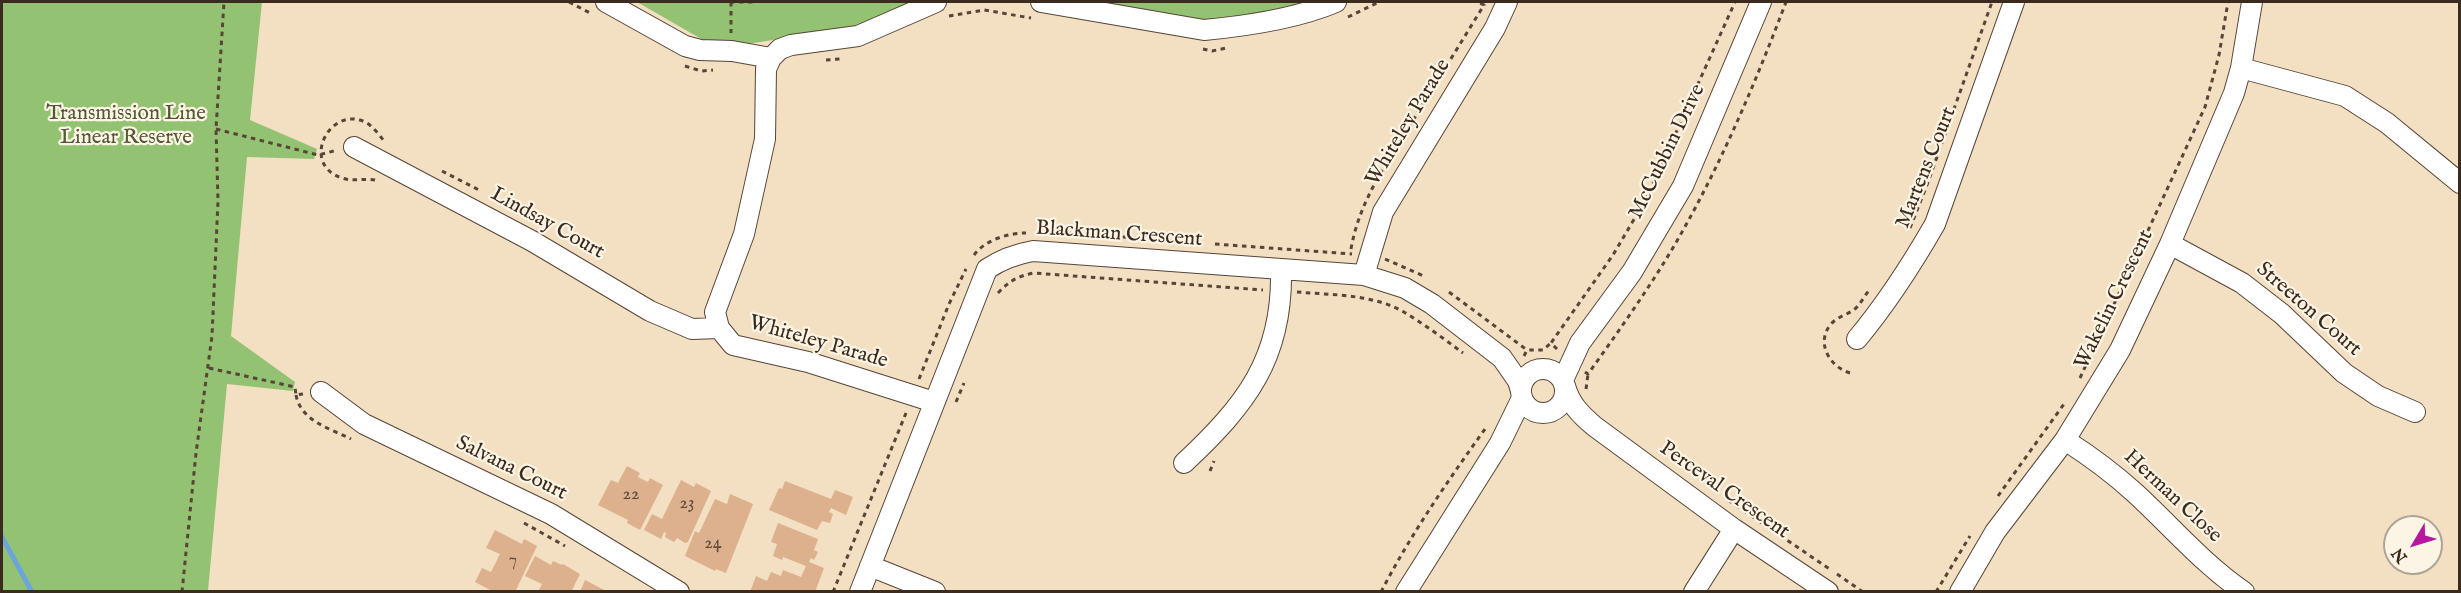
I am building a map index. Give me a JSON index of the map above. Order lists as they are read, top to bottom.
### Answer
{
  "streets": {
    "street": [
      "Whiteley Parade",
      "McCubbin Drive",
      "Martens Court",
      "Lindsay Court",
      "Blackman Crescent",
      "Wakelin Crescent",
      "Streeton Court",
      "Salvana Court",
      "Perceval Crescent",
      "Herman Close"
    ]
  },
  "crossings": [
    ["Whiteley Parade", "Lindsay Court"],
    ["Whiteley Parade", "Blackman Crescent"],
    ["McCubbin Drive", "Blackman Crescent"],
    ["McCubbin Drive", "Perceval Crescent"],
    ["Blackman Crescent", "Perceval Crescent"],
    ["Wakelin Crescent", "Streeton Court"],
    ["Wakelin Crescent", "Herman Close"]
  ],
  "parks": ["Transmission Line Linear Reserve"],
  "house_numbers": [
    "22",
    "23",
    "24",
    "7"
  ],
  "north": "bottom left"
}
